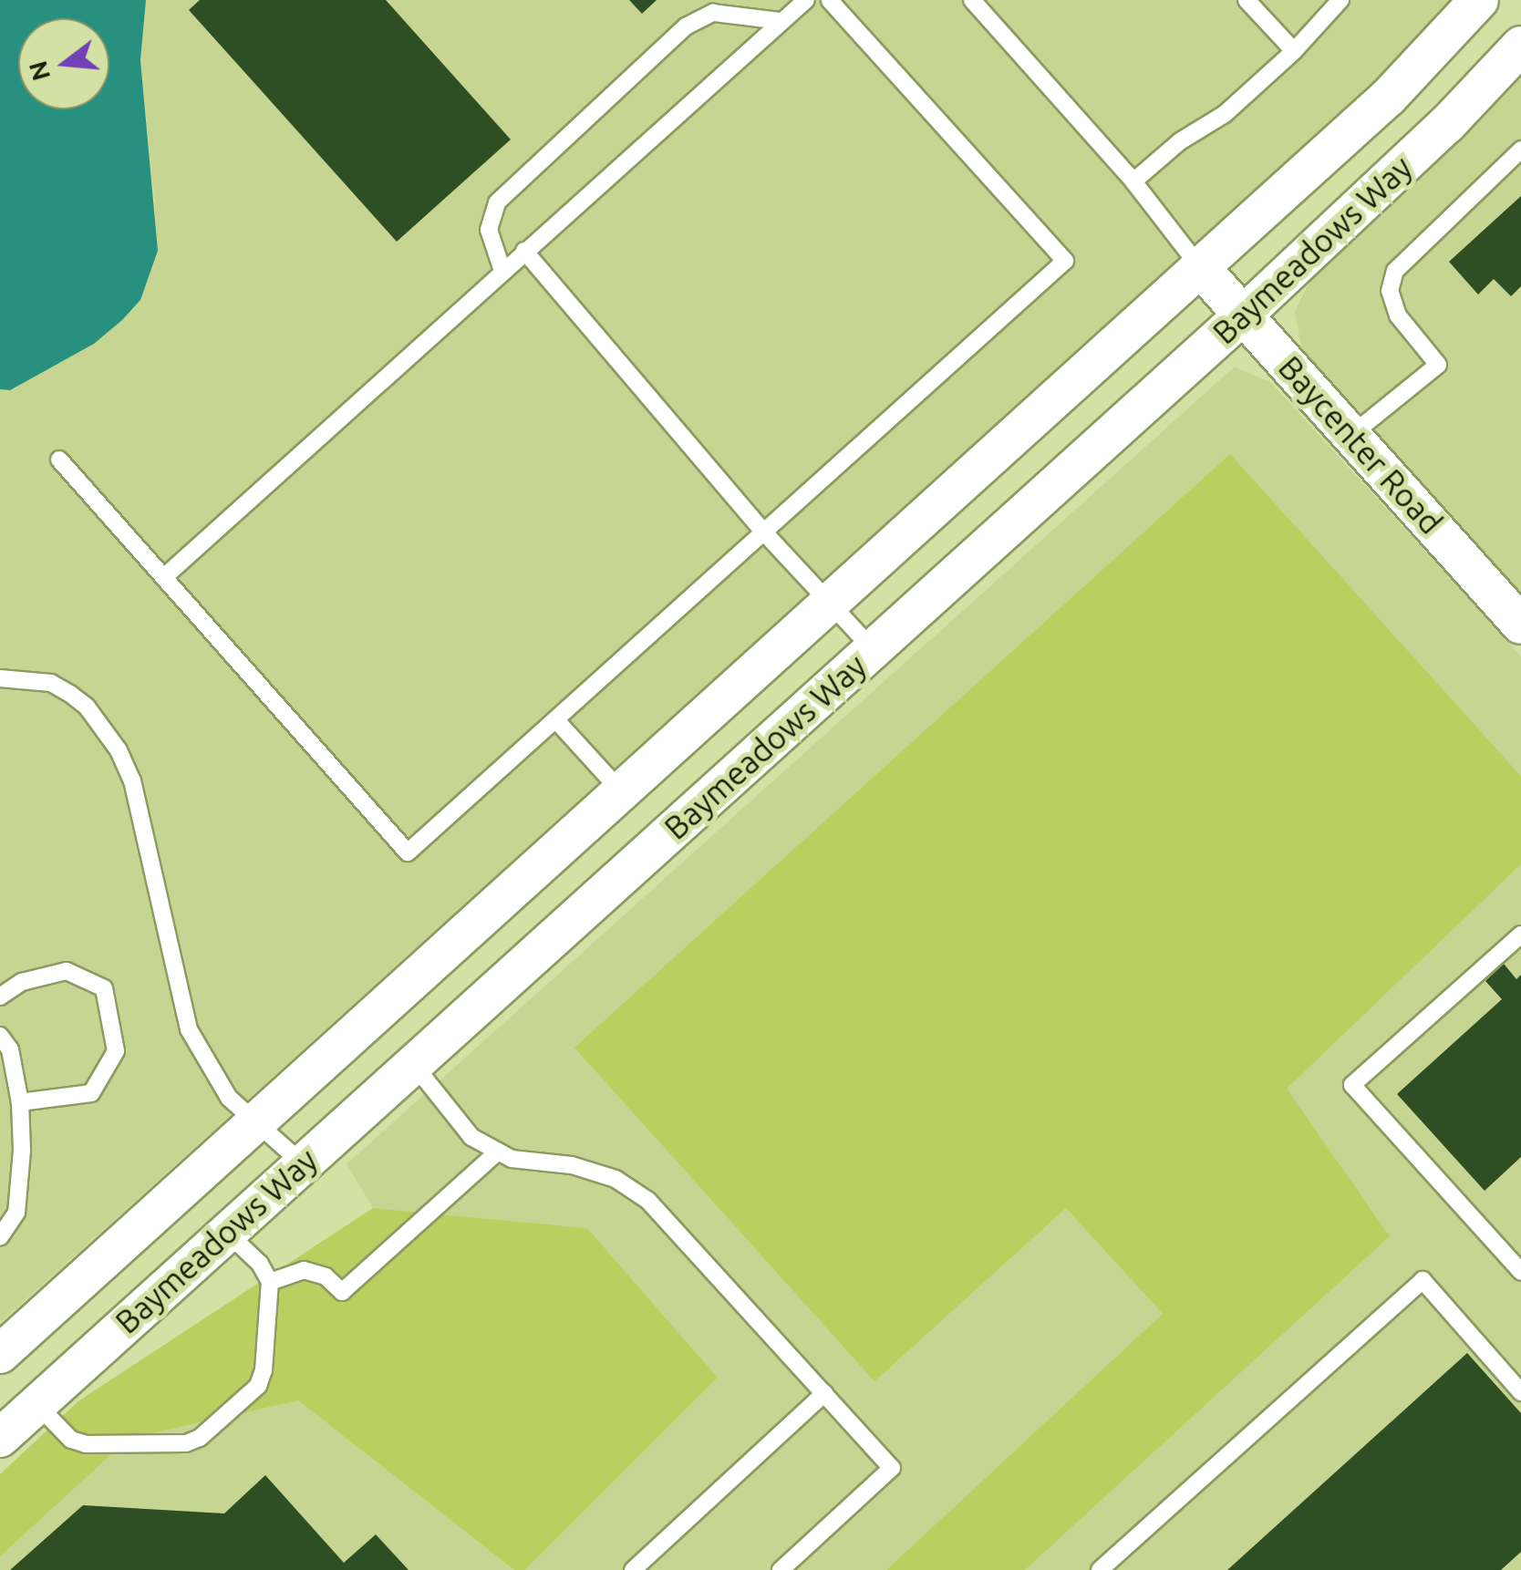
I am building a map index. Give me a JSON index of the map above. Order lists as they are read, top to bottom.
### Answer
{
  "streets": {
    "street": ["Baymeadows Way", "Baycenter Road"]
  },
  "crossings": [
    ["Baymeadows Way", "Baycenter Road"]
  ],
  "north": "left"
}
